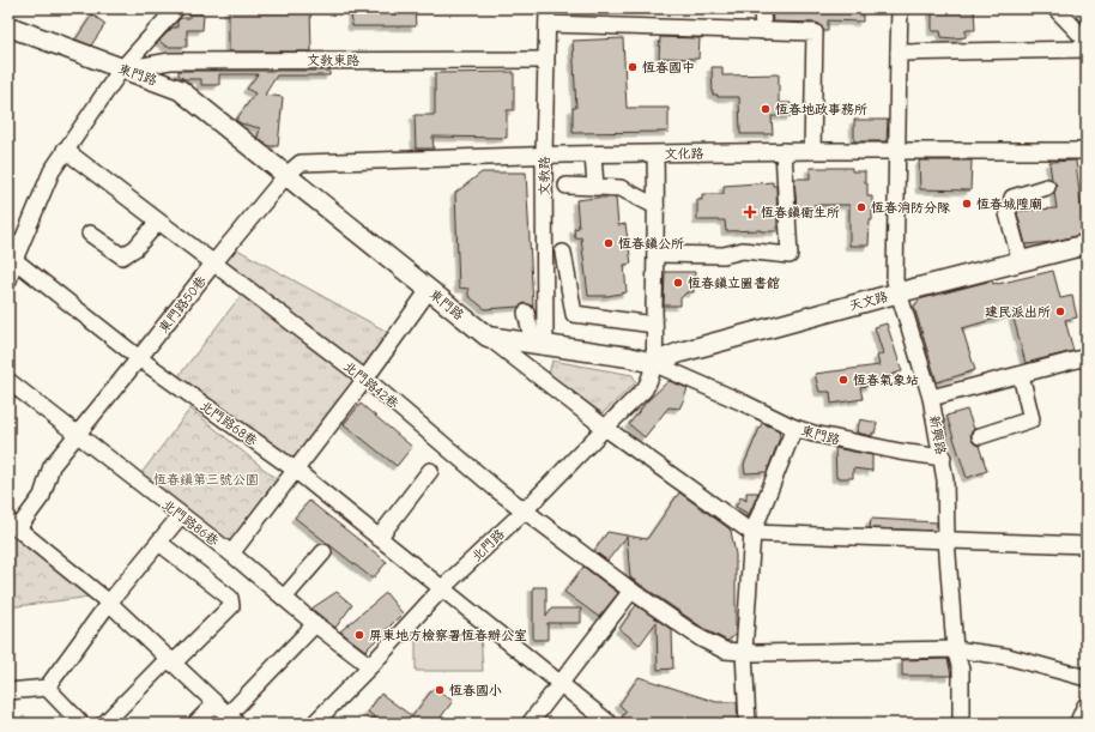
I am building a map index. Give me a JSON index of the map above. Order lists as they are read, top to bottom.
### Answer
{
  "streets": {
    "main road": ["東門路", "天文路"],
    "street": [
      "文教東路",
      "文化路",
      "文教路",
      "東門路50巷",
      "北門路42巷",
      "北門路68巷",
      "新興路",
      "北門路86巷",
      "北門路"
    ]
  },
  "crossings": [
    ["文教東路", "東門路"],
    ["文教東路", "文教路"],
    ["東門路", "文化路"],
    ["東門路", "文教路"],
    ["東門路", "天文路"],
    ["東門路", "東門路50巷"],
    ["東門路", "新興路"],
    ["東門路", "北門路"],
    ["文化路", "文教路"],
    ["文化路", "東門路50巷"],
    ["文化路", "新興路"],
    ["文化路", "北門路"],
    ["天文路", "新興路"],
    ["天文路", "北門路"],
    ["東門路50巷", "北門路42巷"],
    ["東門路50巷", "北門路68巷"],
    ["東門路50巷", "北門路86巷"],
    ["北門路42巷", "新興路"],
    ["北門路42巷", "北門路"],
    ["北門路68巷", "北門路"],
    ["北門路86巷", "北門路"]
  ],
  "parks": ["恆春鎮第三號公園"],
  "places": {
    "other": [
      "恆春國中",
      "恆春地政事務所",
      "恆春城隍廟",
      "恆春消防分隊",
      "恆春鎮公所",
      "恆春鎮立圖書館",
      "建民派出所",
      "恆春氣象站",
      "屏東地方檢察署恆春辦公室",
      "恆春國小"
    ],
    "health": ["恆春鎮衛生所"]
  }
}
